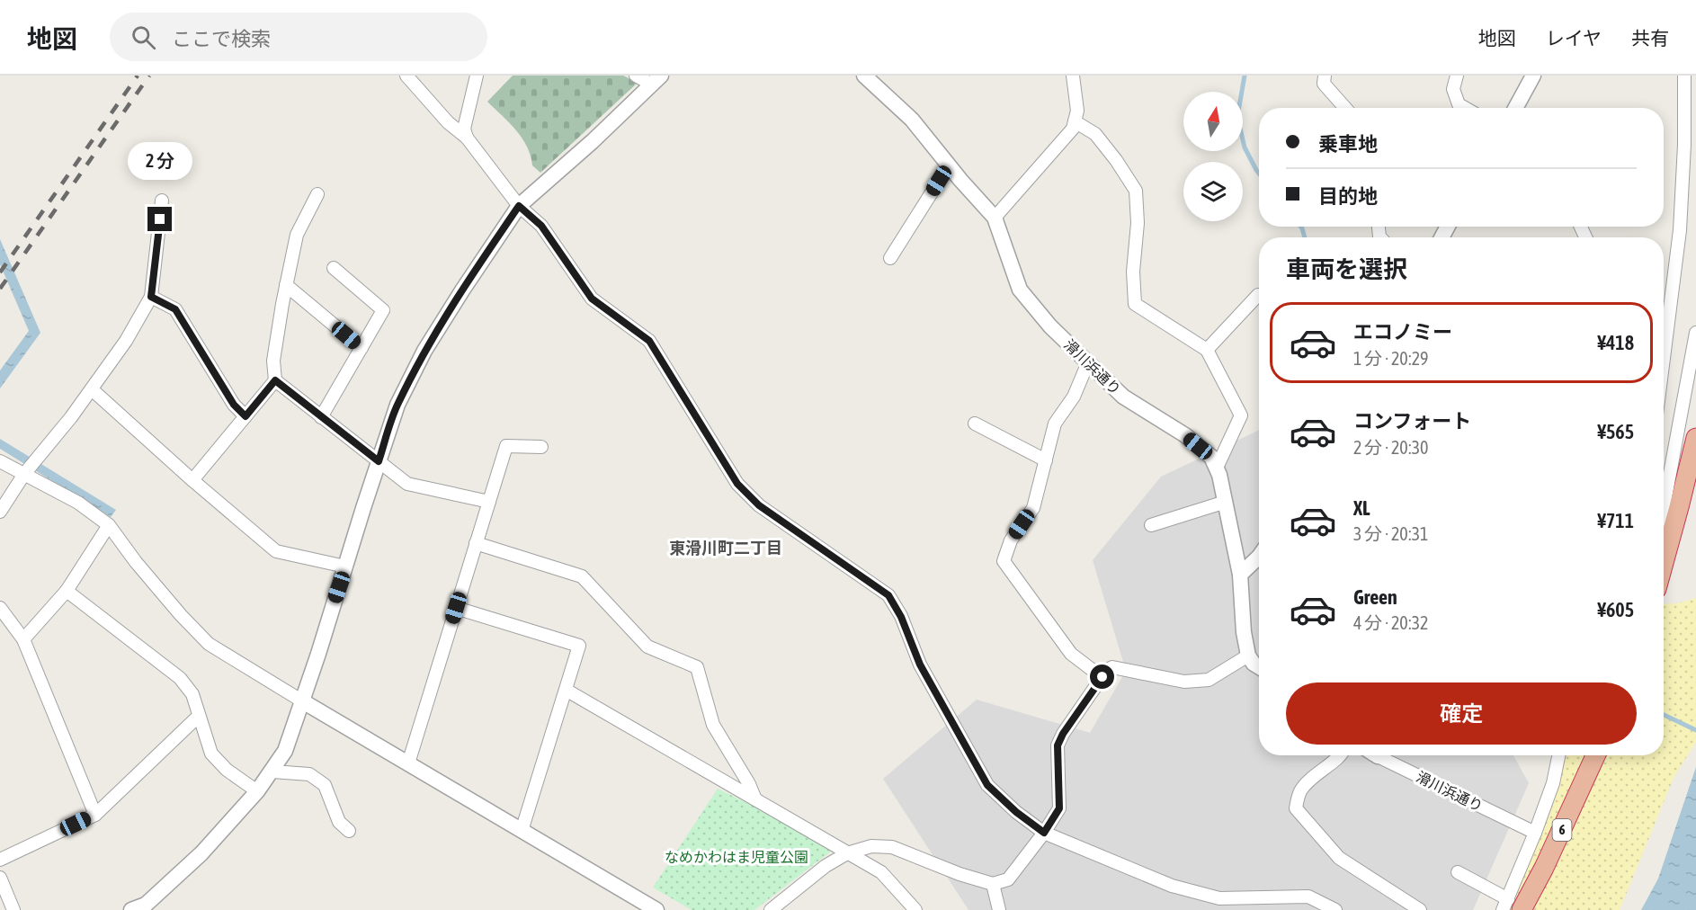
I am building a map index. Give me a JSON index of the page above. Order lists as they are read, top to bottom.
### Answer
{
  "streets": {
    "highway": ["6"],
    "street": ["滑川浜通り"]
  },
  "districts": ["東滑川町二丁目"],
  "parks": ["なめかわはま児童公園"],
  "north": "top",
  "page": {
    "header": "地図",
    "search": "ここで検索",
    "nav": ["地図", "レイヤ", "共有"],
    "banner": ["乗車地", "目的地"],
    "bubble": "2 分",
    "heading": "車両を選択",
    "list": [
      {
        "name": "エコノミー",
        "note": "1 分 · 20:29",
        "value": "¥418"
      },
      {
        "name": "コンフォート",
        "note": "2 分 · 20:30",
        "value": "¥565"
      },
      {
        "name": "XL",
        "note": "3 分 · 20:31",
        "value": "¥711"
      },
      {
        "name": "Green",
        "note": "4 分 · 20:32",
        "value": "¥605"
      }
    ],
    "buttons": "確定"
  }
}
